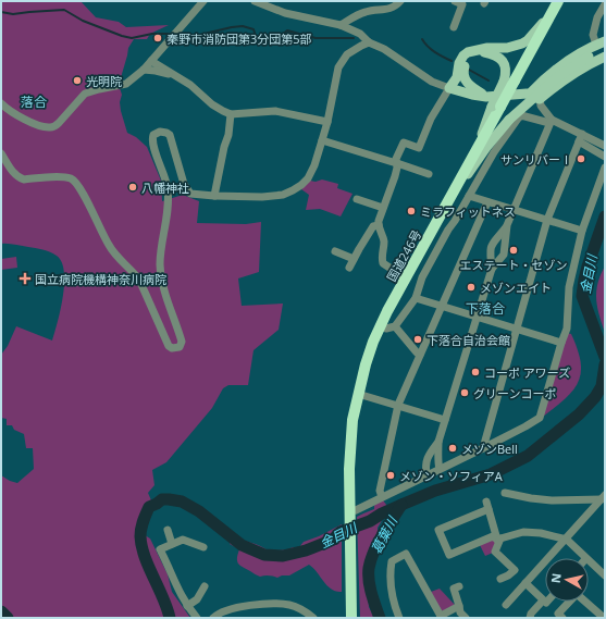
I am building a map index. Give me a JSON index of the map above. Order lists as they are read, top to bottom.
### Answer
{
  "streets": {
    "highway": ["国道246号"]
  },
  "districts": ["落合", "下落合"],
  "water": ["金目川", "葛葉川"],
  "places": {
    "other": [
      "秦野市消防団第3分団第5部",
      "光明院",
      "サンリバーⅠ",
      "八幡神社",
      "ミラフィットネス",
      "エステート・セゾン",
      "メゾンエイト",
      "下落合自治会館",
      "コーポ アワーズ",
      "グリーンコーポ",
      "メゾンBell",
      "メゾン・ソフィアA"
    ],
    "health": ["国立病院機構神奈川病院"]
  },
  "north": "left"
}
